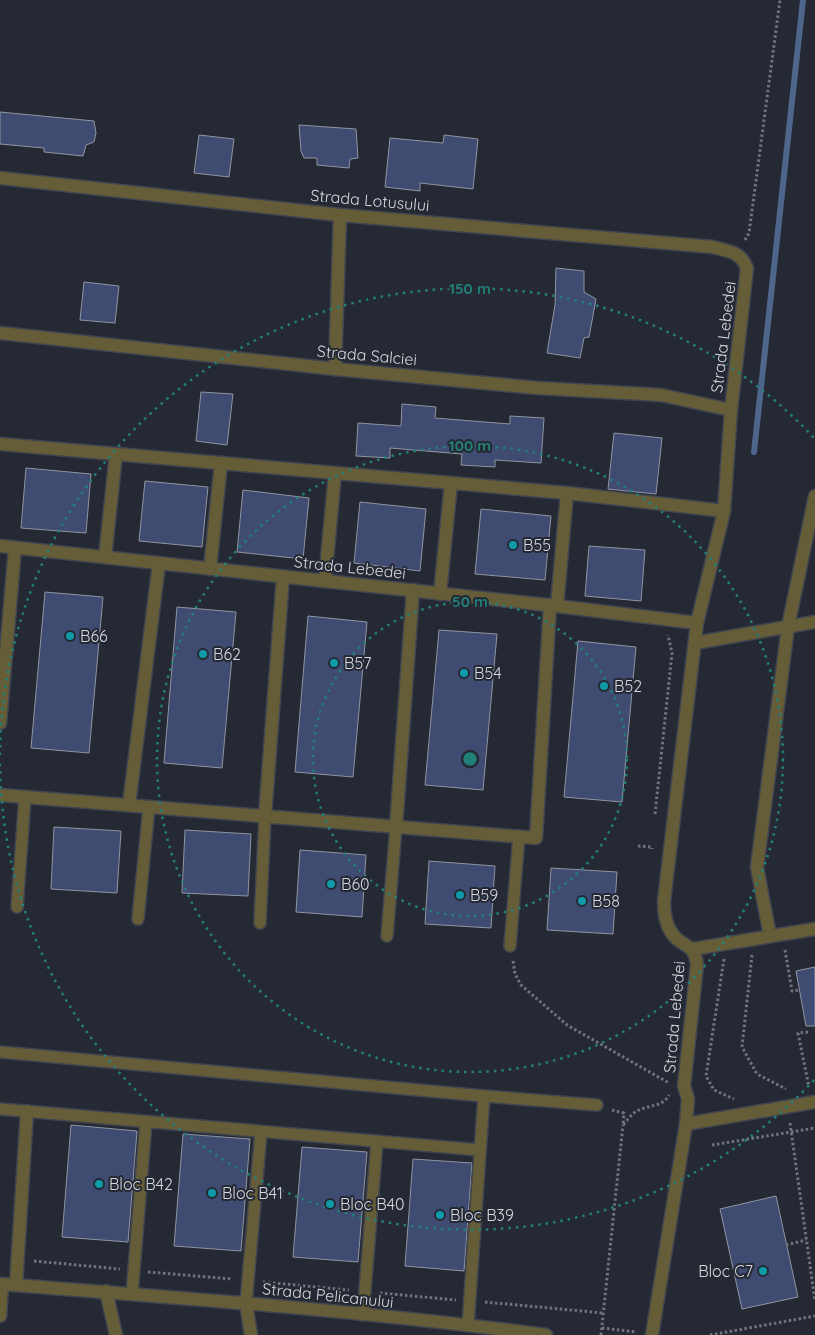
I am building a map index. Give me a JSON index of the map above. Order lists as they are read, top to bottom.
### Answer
{
  "streets": {
    "street": [
      "Strada Lotusului",
      "Strada Lebedei",
      "Strada Salciei",
      "Strada Pelicanului"
    ]
  },
  "crossings": [
    ["Strada Lotusului", "Strada Lebedei"],
    ["Strada Lebedei", "Strada Salciei"]
  ],
  "places": [
    "B55",
    "B66",
    "B62",
    "B57",
    "B54",
    "B52",
    "B60",
    "B59",
    "B58",
    "Bloc B42",
    "Bloc B41",
    "Bloc B40",
    "Bloc B39",
    "Bloc C7"
  ],
  "rings": ["150 m", "100 m", "50 m"]
}
